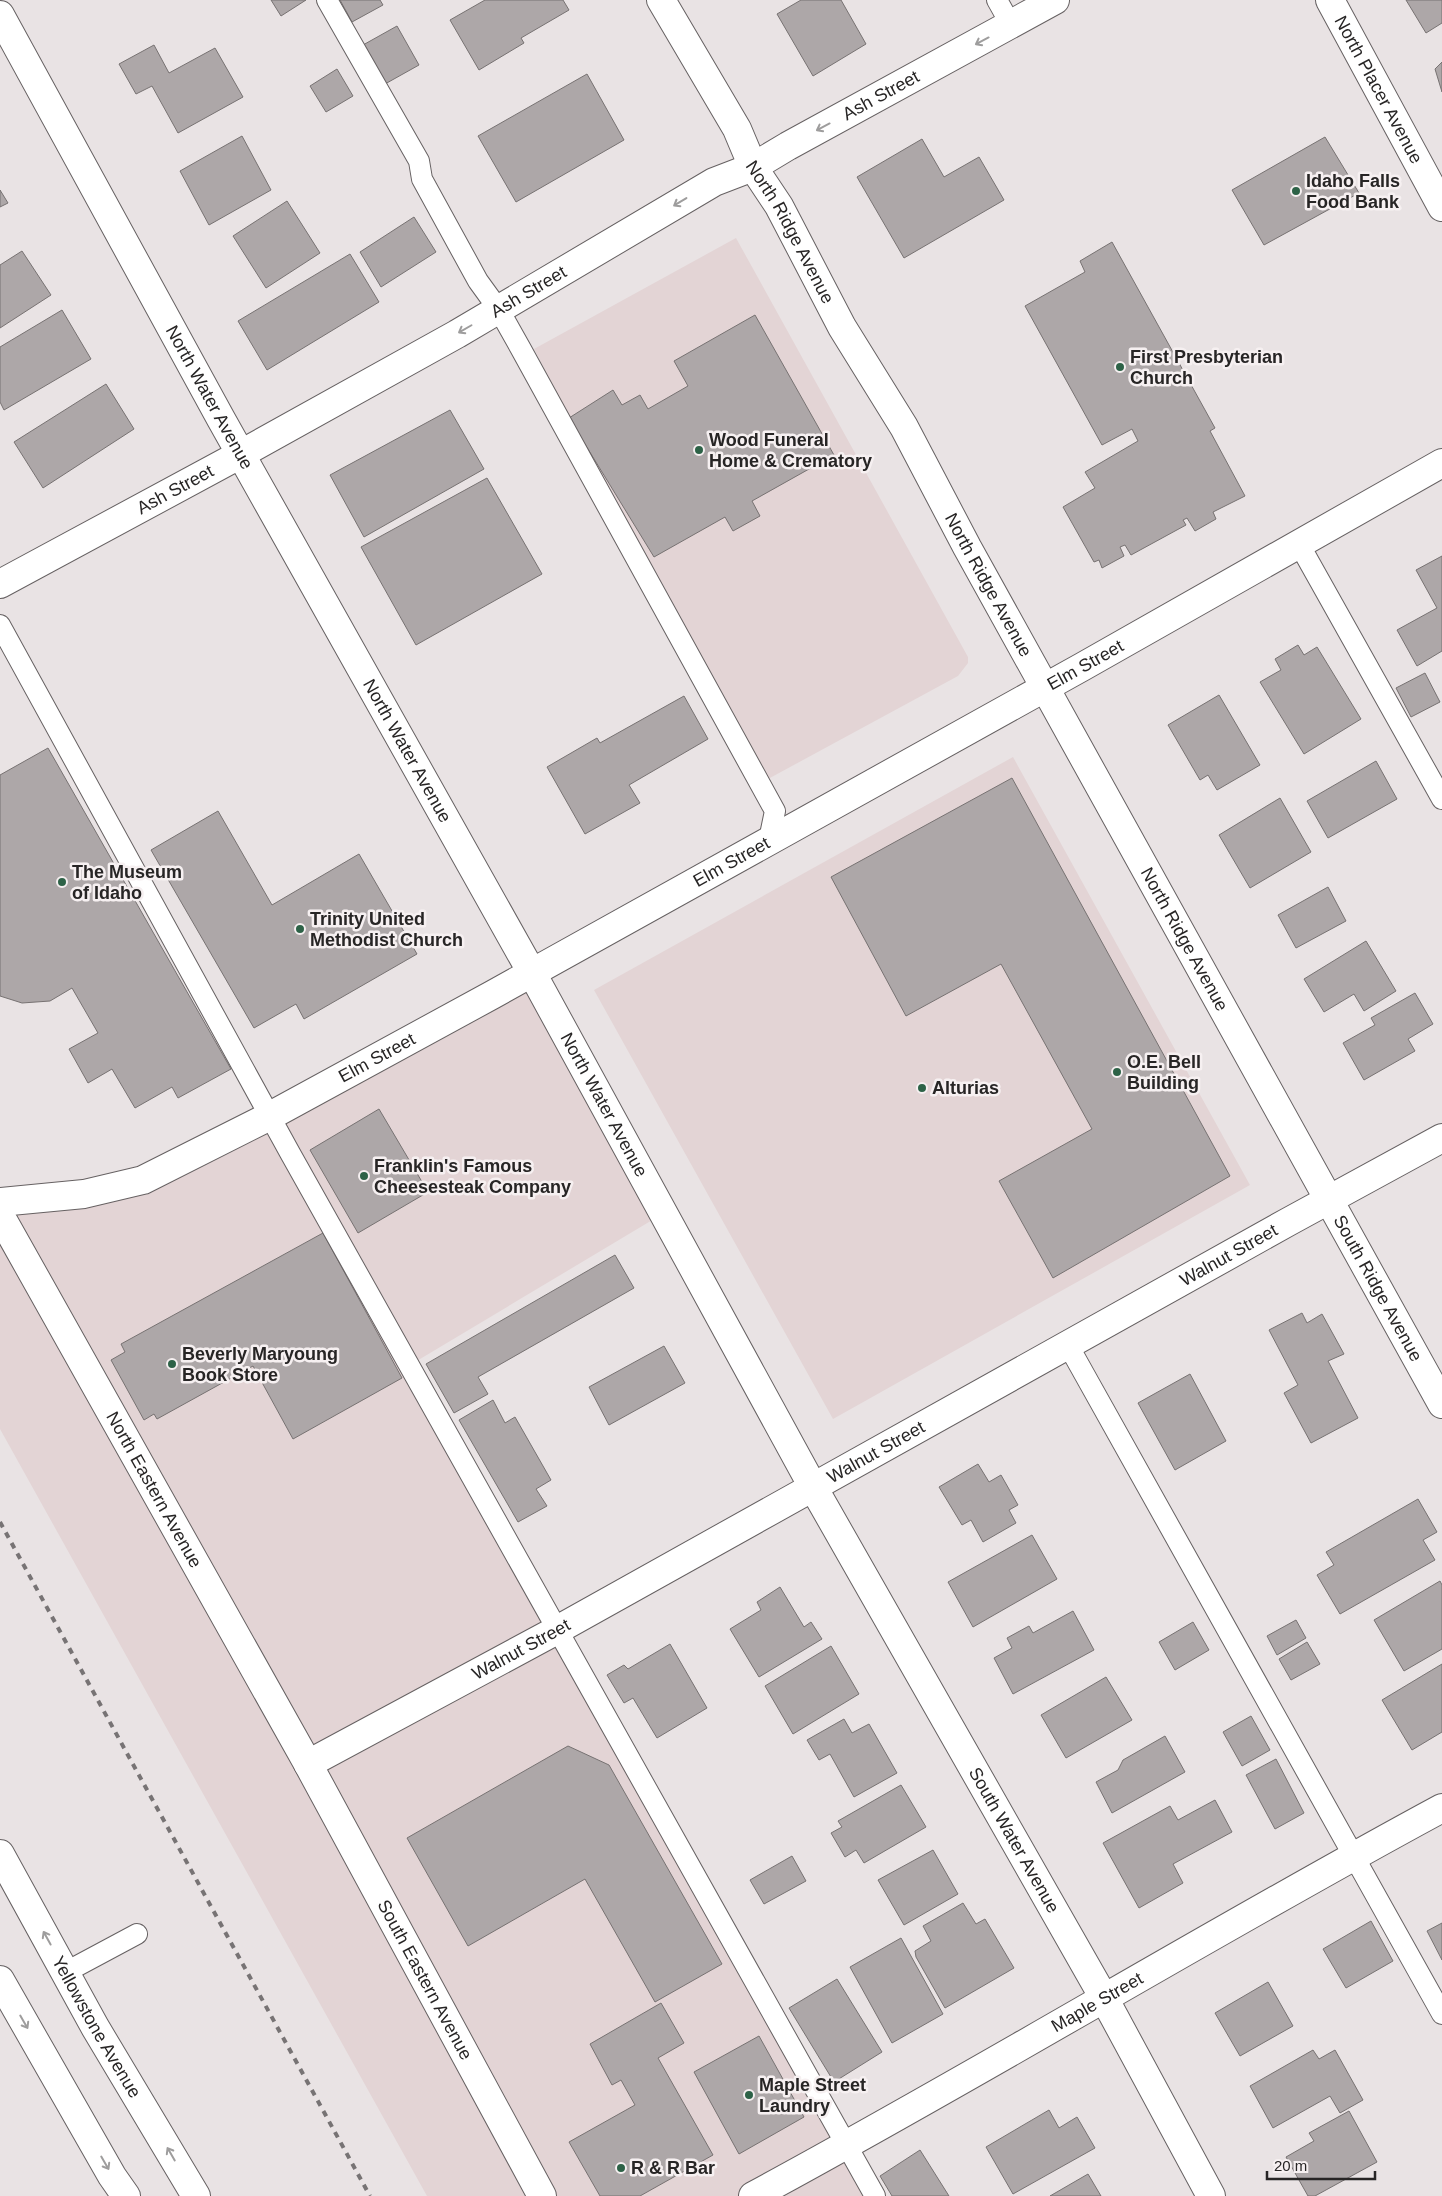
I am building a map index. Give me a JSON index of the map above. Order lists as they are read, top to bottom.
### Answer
{
  "streets": {
    "main road": [
      "North Placer Avenue",
      "Ash Street",
      "North Ridge Avenue",
      "North Water Avenue",
      "Elm Street",
      "Walnut Street",
      "South Ridge Avenue",
      "North Eastern Avenue",
      "South Water Avenue",
      "South Eastern Avenue",
      "Maple Street",
      "Yellowstone Avenue"
    ]
  },
  "crossings": [
    ["Ash Street", "North Ridge Avenue"],
    ["Ash Street", "North Water Avenue"],
    ["North Ridge Avenue", "Elm Street"],
    ["North Ridge Avenue", "Walnut Street"],
    ["North Ridge Avenue", "South Ridge Avenue"],
    ["North Water Avenue", "Elm Street"],
    ["North Water Avenue", "Walnut Street"],
    ["North Water Avenue", "South Water Avenue"],
    ["Walnut Street", "South Ridge Avenue"],
    ["Walnut Street", "North Eastern Avenue"],
    ["Walnut Street", "South Water Avenue"],
    ["Walnut Street", "South Eastern Avenue"],
    ["North Eastern Avenue", "South Eastern Avenue"],
    ["South Water Avenue", "Maple Street"]
  ],
  "one_way": ["Ash Street"],
  "places": [
    "Idaho Falls Food Bank",
    "First Presbyterian Church",
    "Wood Funeral Home & Crematory",
    "The Museum of Idaho",
    "Trinity United Methodist Church",
    "O.E. Bell Building",
    "Alturias",
    "Franklin's Famous Cheesesteak Company",
    "Beverly Maryoung Book Store",
    "Maple Street Laundry",
    "R & R Bar"
  ],
  "scale_bar": "20 m"
}
